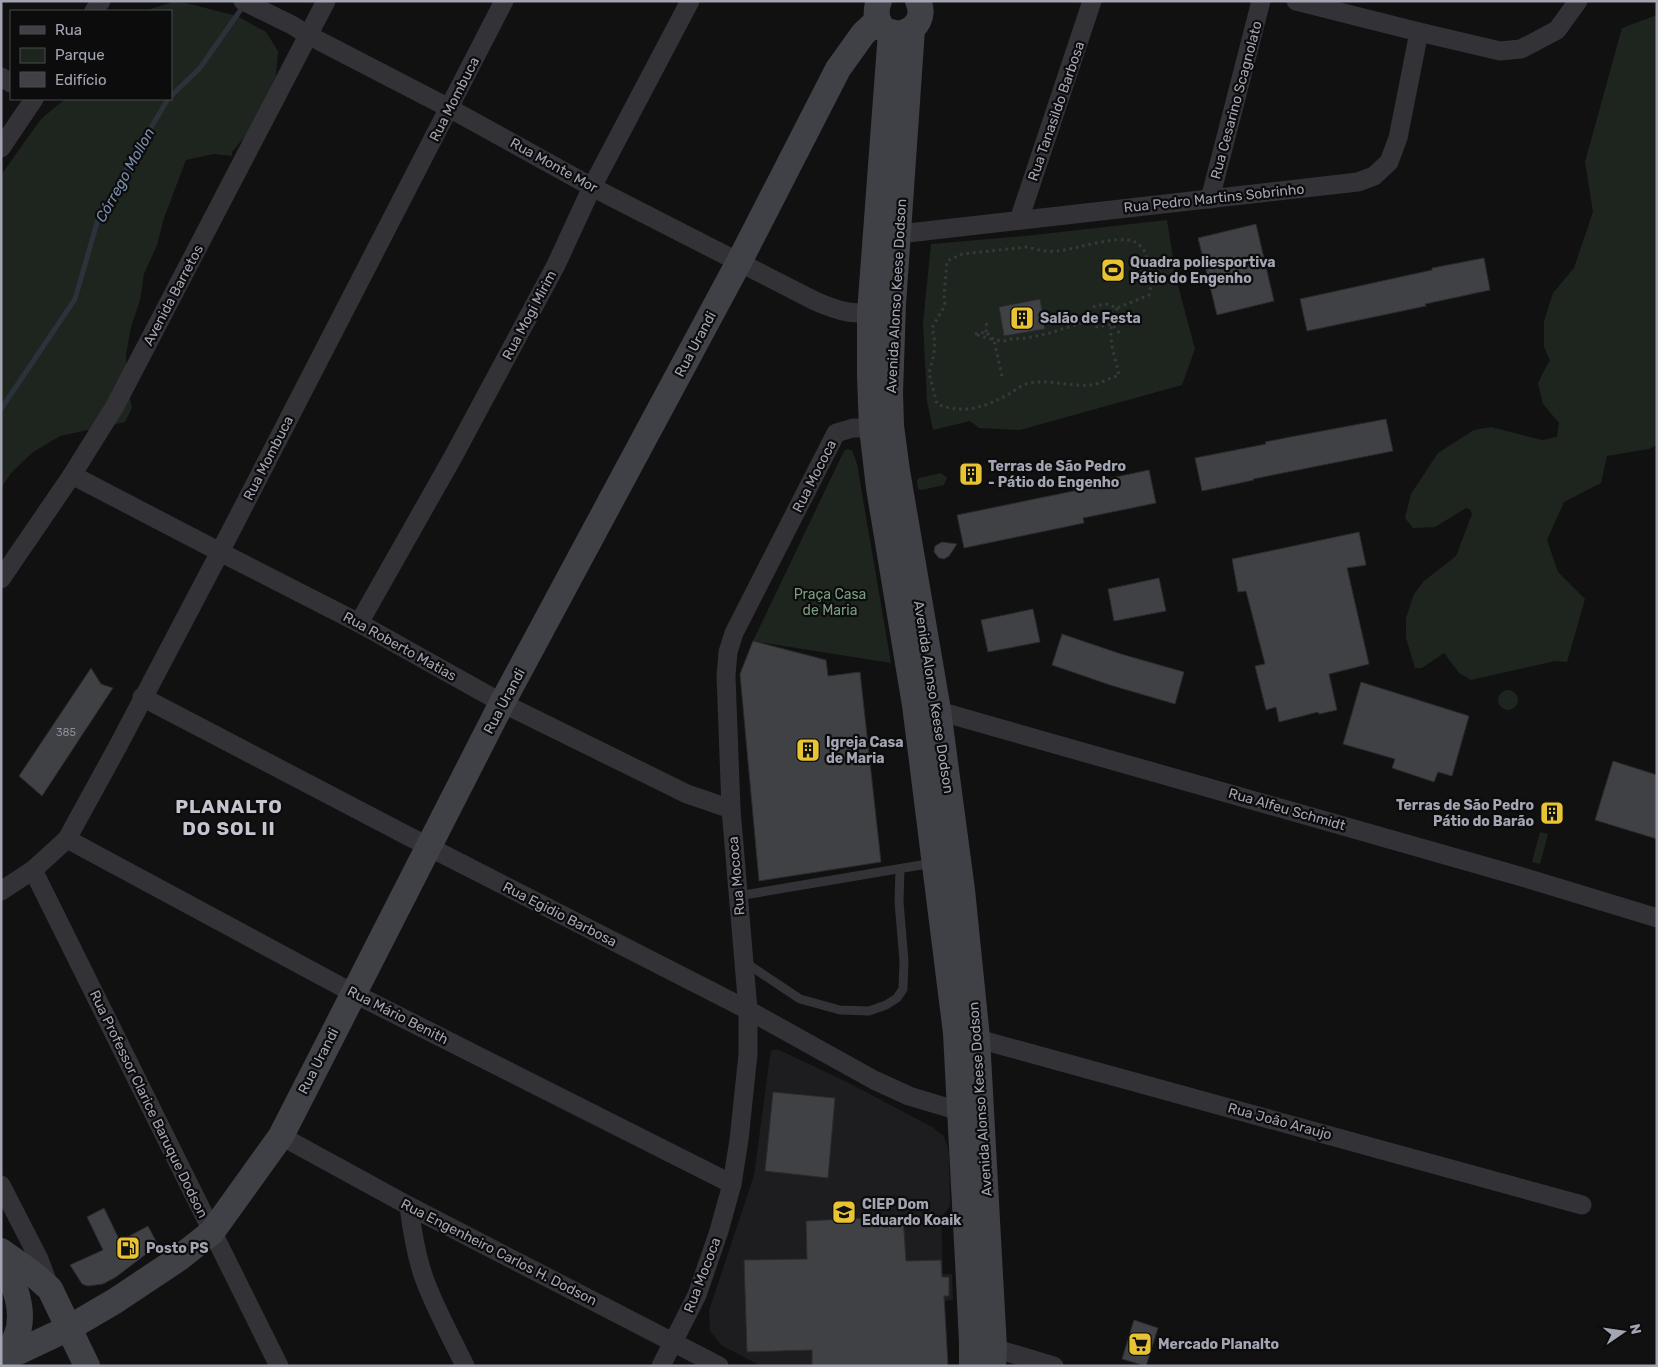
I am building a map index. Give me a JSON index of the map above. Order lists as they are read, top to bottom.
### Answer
{
  "streets": {
    "street": [
      "Rua Mombuca",
      "Rua Cesarino Scagnolato",
      "Rua Tanasildo Barbosa",
      "Rua Monte Mor",
      "Rua Pedro Martins Sobrinho",
      "Avenida Barretos",
      "Avenida Alonso Keese Dodson",
      "Rua Mogi Mirim",
      "Rua Urandi",
      "Rua Mococa",
      "Rua Roberto Matias",
      "Rua Alfeu Schmidt",
      "Rua Egidio Barbosa",
      "Rua Mário Benith",
      "Rua Professor Clarice Baruque Dodson",
      "Rua João Araujo",
      "Rua Engenheiro Carlos H. Dodson"
    ]
  },
  "crossings": [
    ["Rua Mombuca", "Rua Monte Mor"],
    ["Rua Mombuca", "Rua Roberto Matias"],
    ["Rua Mombuca", "Rua Egidio Barbosa"],
    ["Rua Mombuca", "Rua Mário Benith"],
    ["Rua Mombuca", "Rua Professor Clarice Baruque Dodson"],
    ["Rua Cesarino Scagnolato", "Rua Pedro Martins Sobrinho"],
    ["Rua Tanasildo Barbosa", "Rua Pedro Martins Sobrinho"],
    ["Rua Monte Mor", "Avenida Barretos"],
    ["Rua Monte Mor", "Avenida Alonso Keese Dodson"],
    ["Rua Monte Mor", "Rua Mogi Mirim"],
    ["Rua Monte Mor", "Rua Urandi"],
    ["Rua Pedro Martins Sobrinho", "Avenida Alonso Keese Dodson"],
    ["Avenida Barretos", "Rua Roberto Matias"],
    ["Avenida Alonso Keese Dodson", "Rua Urandi"],
    ["Avenida Alonso Keese Dodson", "Rua Mococa"],
    ["Avenida Alonso Keese Dodson", "Rua Alfeu Schmidt"],
    ["Avenida Alonso Keese Dodson", "Rua Egidio Barbosa"],
    ["Avenida Alonso Keese Dodson", "Rua João Araujo"],
    ["Rua Mogi Mirim", "Rua Roberto Matias"],
    ["Rua Urandi", "Rua Roberto Matias"],
    ["Rua Urandi", "Rua Egidio Barbosa"],
    ["Rua Urandi", "Rua Mário Benith"],
    ["Rua Urandi", "Rua Professor Clarice Baruque Dodson"],
    ["Rua Urandi", "Rua Engenheiro Carlos H. Dodson"],
    ["Rua Mococa", "Rua Roberto Matias"],
    ["Rua Mococa", "Rua Egidio Barbosa"],
    ["Rua Mococa", "Rua Mário Benith"],
    ["Rua Mococa", "Rua Engenheiro Carlos H. Dodson"]
  ],
  "districts": ["PLANALTO DO SOL II"],
  "water": ["Córrego Mollon"],
  "parks": ["Praça Casa de Maria"],
  "places": {
    "sports": ["Quadra poliesportiva Pátio do Engenho"],
    "building": [
      "Salão de Festa",
      "Terras de São Pedro - Pátio do Engenho",
      "Igreja Casa de Maria",
      "Terras de São Pedro Pátio do Barão"
    ],
    "school or university": ["CIEP Dom Eduardo Koaik"],
    "fuel station": ["Posto PS"],
    "supermarket": ["Mercado Planalto"]
  },
  "house_numbers": ["385"],
  "legend": ["Rua", "Parque", "Edifício"],
  "north": "right"
}
